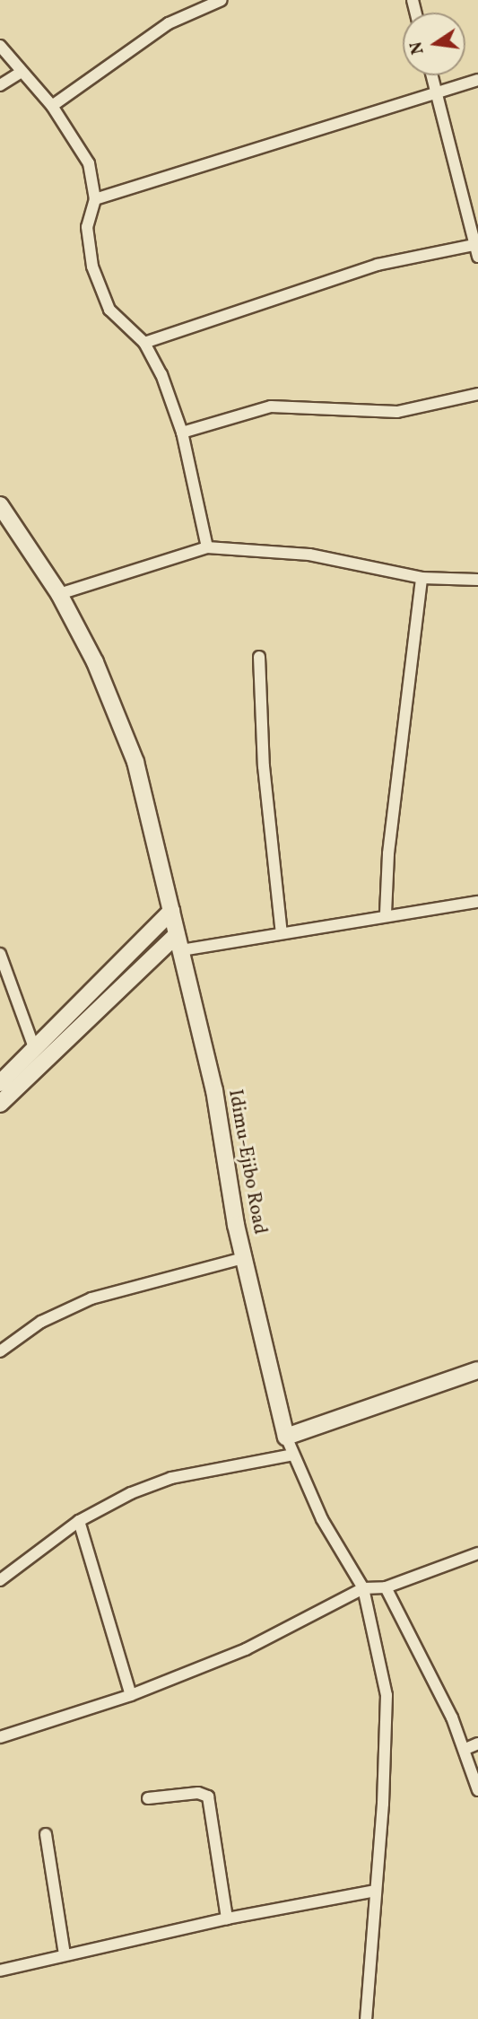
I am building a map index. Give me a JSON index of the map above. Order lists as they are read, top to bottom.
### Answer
{
  "streets": {
    "main road": ["Idimu-Ejibo Road"]
  },
  "north": "left"
}
